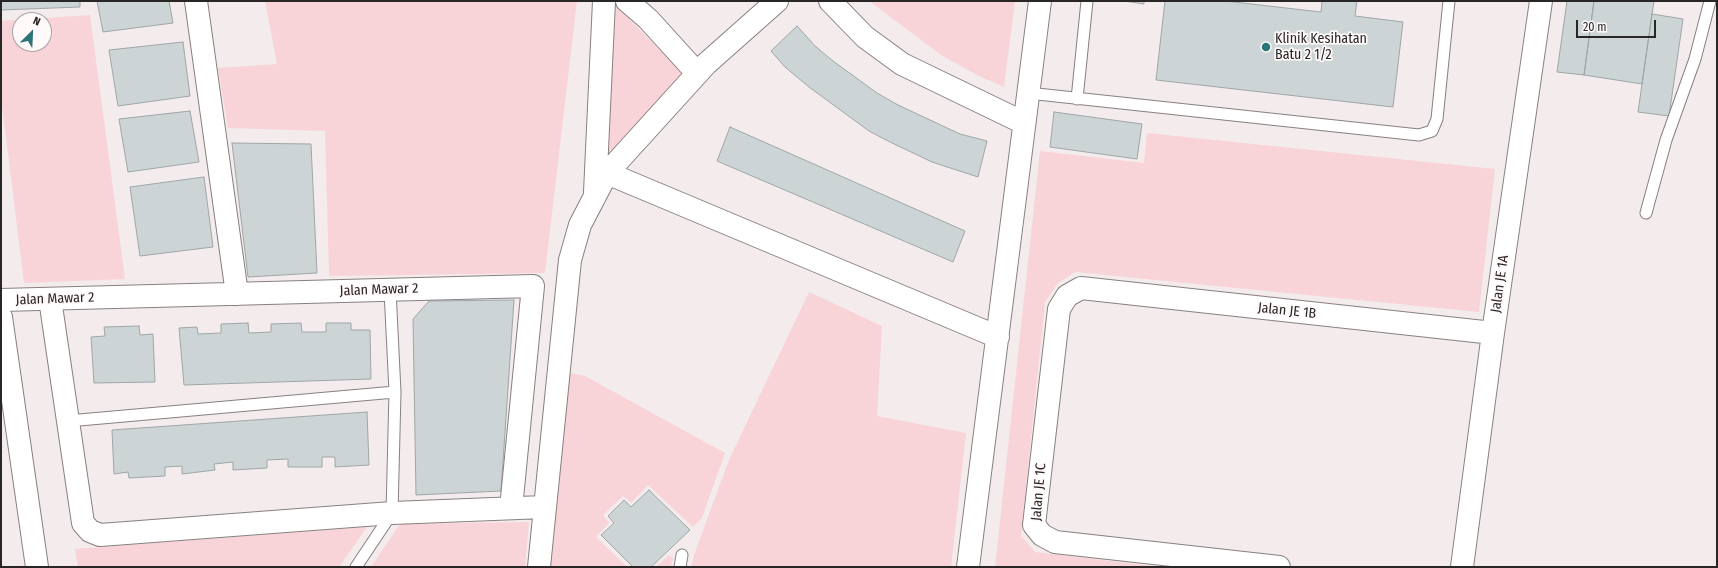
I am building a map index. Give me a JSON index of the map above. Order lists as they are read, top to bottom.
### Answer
{
  "streets": {
    "street": [
      "Jalan JE 1A",
      "Jalan Mawar 2",
      "Jalan JE 1B",
      "Jalan JE 1C"
    ]
  },
  "crossings": [
    ["Jalan JE 1A", "Jalan JE 1B"],
    ["Jalan JE 1B", "Jalan JE 1C"]
  ],
  "places": ["Klinik Kesihatan Batu 2 1/2"],
  "scale_bar": "20 m",
  "north": "top right"
}
